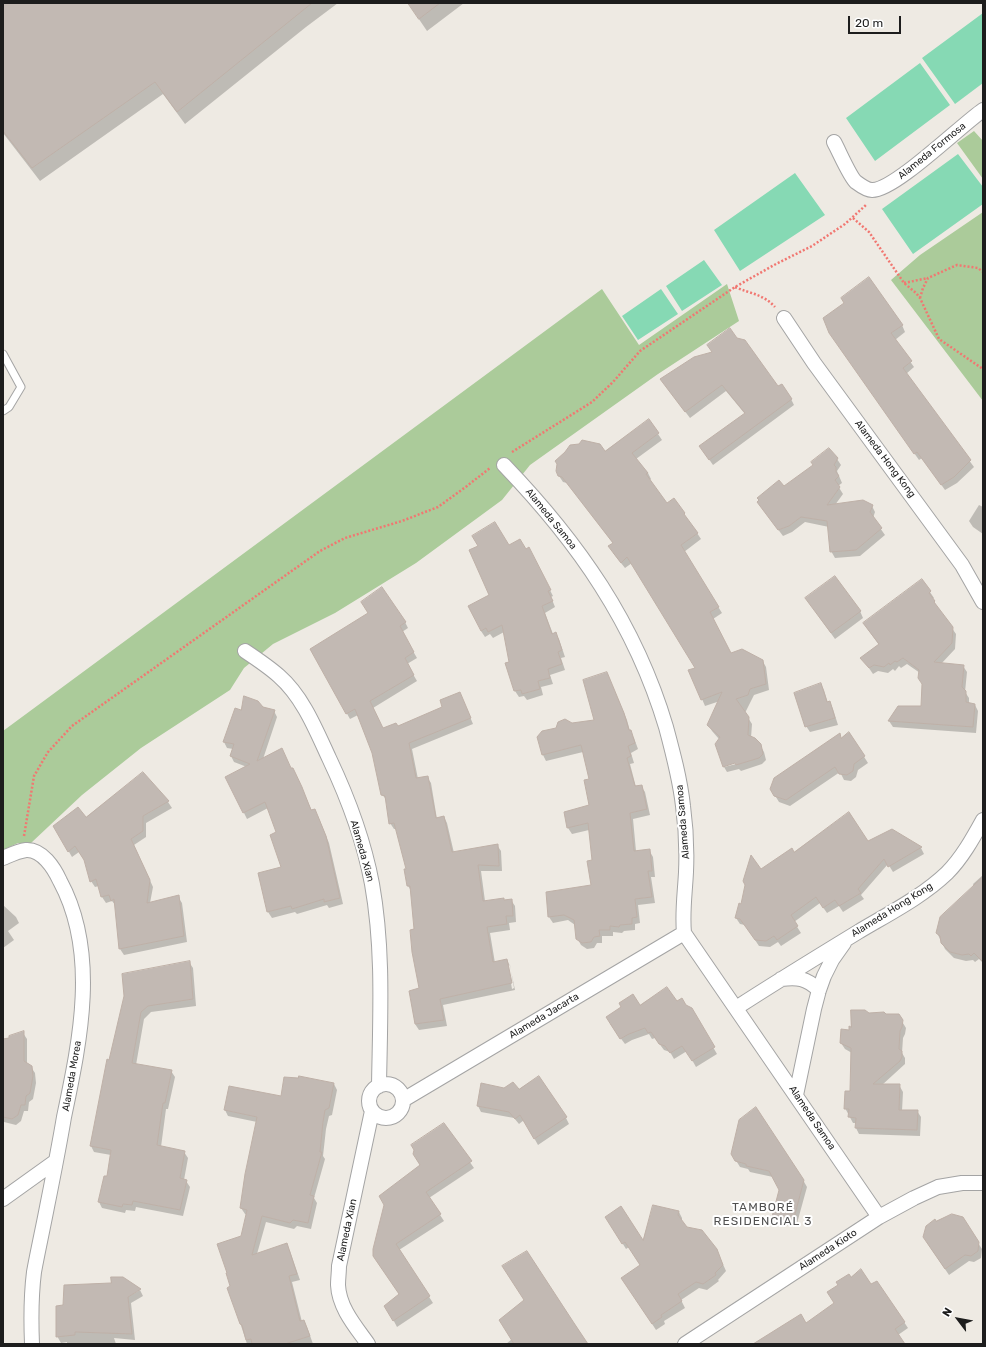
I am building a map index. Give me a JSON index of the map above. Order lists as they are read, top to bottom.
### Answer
{
  "streets": {
    "street": [
      "Alameda Formosa",
      "Alameda Hong Kong",
      "Alameda Samoa",
      "Alameda Xian",
      "Alameda Jacarta",
      "Alameda Morea",
      "Alameda Kioto"
    ]
  },
  "crossings": [
    ["Alameda Hong Kong", "Alameda Samoa"],
    ["Alameda Samoa", "Alameda Jacarta"],
    ["Alameda Samoa", "Alameda Kioto"],
    ["Alameda Xian", "Alameda Jacarta"]
  ],
  "districts": ["TAMBORÉ RESIDENCIAL 3"],
  "scale_bar": "20 m",
  "north": "top left"
}
